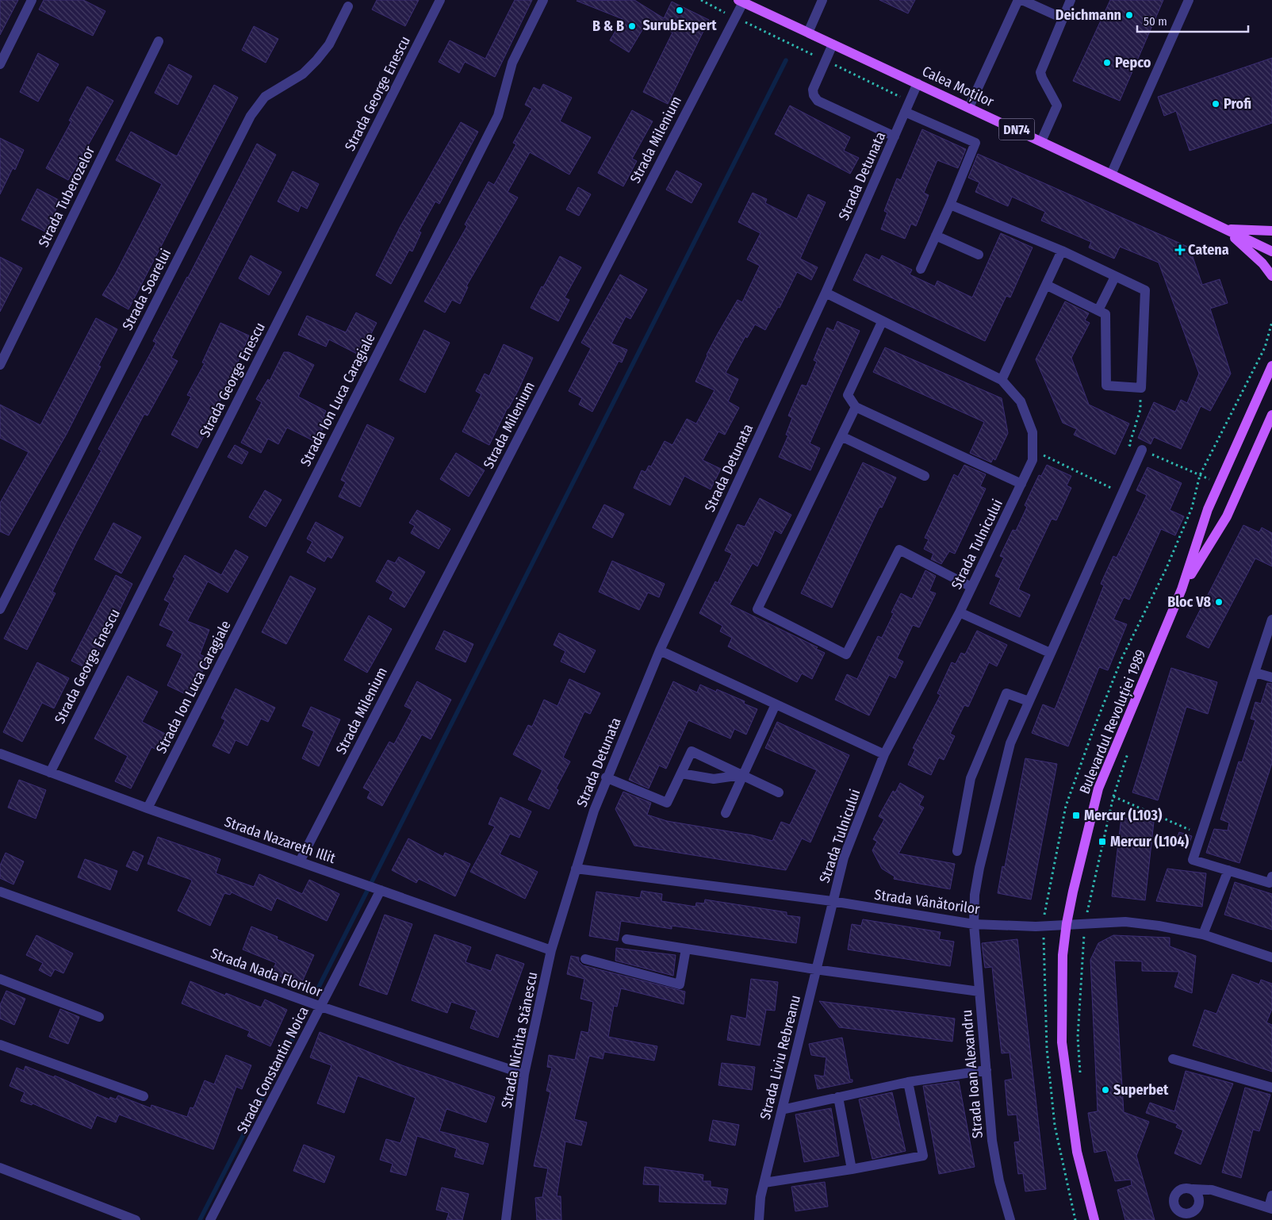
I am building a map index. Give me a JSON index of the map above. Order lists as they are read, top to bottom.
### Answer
{
  "streets": {
    "main road": ["Calea Moților", "DN74", "Bulevardul Revoluției 1989"],
    "street": [
      "Strada George Enescu",
      "Strada Milenium",
      "Strada Detunata",
      "Strada Tuberozelor",
      "Strada Soarelui",
      "Strada Ion Luca Caragiale",
      "Strada Tulnicului",
      "Strada Nazareth Illit",
      "Strada Vânătorilor",
      "Strada Nada Florilor",
      "Strada Nichita Stănescu",
      "Strada Liviu Rebreanu",
      "Strada Constantin Noica",
      "Strada Ioan Alexandru"
    ]
  },
  "crossings": [
    ["Calea Moților", "Strada Milenium"],
    ["Calea Moților", "Strada Detunata"],
    ["Strada George Enescu", "Strada Nazareth Illit"],
    ["Strada Milenium", "Strada Nazareth Illit"],
    ["Strada Detunata", "Strada Tulnicului"],
    ["Strada Detunata", "Strada Vânătorilor"],
    ["Strada Detunata", "Strada Nichita Stănescu"],
    ["Strada Ion Luca Caragiale", "Strada Nazareth Illit"],
    ["Strada Tulnicului", "Strada Vânătorilor"],
    ["Strada Tulnicului", "Strada Liviu Rebreanu"],
    ["Bulevardul Revoluției 1989", "Strada Vânătorilor"],
    ["Strada Nazareth Illit", "Strada Nichita Stănescu"],
    ["Strada Nazareth Illit", "Strada Constantin Noica"],
    ["Strada Vânătorilor", "Strada Nichita Stănescu"],
    ["Strada Vânătorilor", "Strada Liviu Rebreanu"],
    ["Strada Vânătorilor", "Strada Ioan Alexandru"],
    ["Strada Nada Florilor", "Strada Nichita Stănescu"],
    ["Strada Nada Florilor", "Strada Constantin Noica"]
  ],
  "places": {
    "other": [
      "SurubExpert",
      "Deichmann",
      "B & B",
      "Pepco",
      "Profi",
      "Bloc V8",
      "Superbet"
    ],
    "health": ["Catena"],
    "transit": ["Mercur (L103)", "Mercur (L104)"]
  },
  "scale_bar": "50 m"
}
